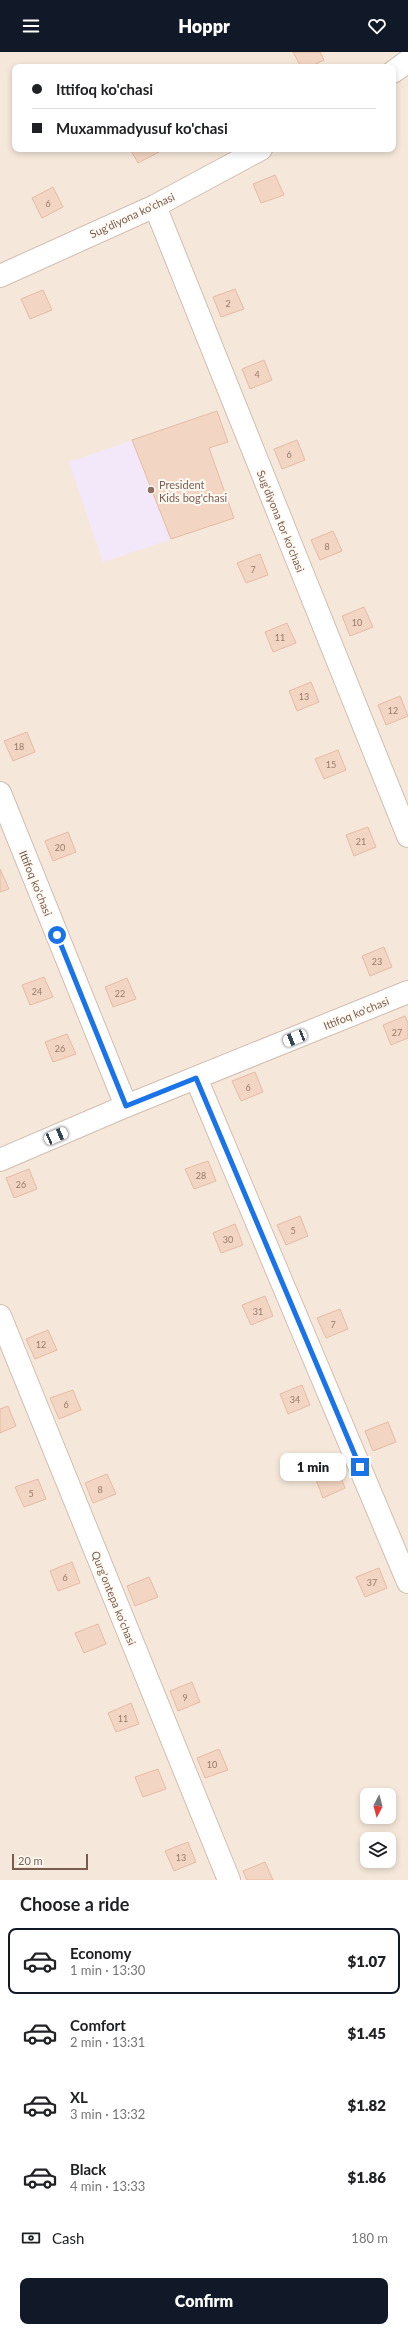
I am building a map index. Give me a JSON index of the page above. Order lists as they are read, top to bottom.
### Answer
{
  "streets": {
    "street": [
      "Sug'diyona ko'chasi",
      "Sug'diyona tor ko'chasi",
      "Ittifoq ko'chasi",
      "Qurg'ontepa ko'chasi"
    ]
  },
  "crossings": [
    ["Sug'diyona ko'chasi", "Sug'diyona tor ko'chasi"]
  ],
  "places": ["President Kids bog'chasi"],
  "house_numbers": [
    "6",
    "2",
    "4",
    "6",
    "8",
    "7",
    "10",
    "11",
    "13",
    "12",
    "18",
    "15",
    "21",
    "20",
    "23",
    "24",
    "22",
    "27",
    "26",
    "6",
    "28",
    "26",
    "5",
    "30",
    "31",
    "7",
    "12",
    "34",
    "6",
    "8",
    "5",
    "6",
    "37",
    "9",
    "11",
    "10",
    "13"
  ],
  "scale_bar": "20 m",
  "north": "bottom",
  "page": {
    "header": "Hoppr",
    "banner": ["Ittifoq ko'chasi", "Muxammadyusuf ko'chasi"],
    "bubble": "1 min",
    "scale": "20 m",
    "heading": "Choose a ride",
    "list": [
      {
        "name": "Economy",
        "note": "1 min · 13:30",
        "value": "$1.07"
      },
      {
        "name": "Comfort",
        "note": "2 min · 13:31",
        "value": "$1.45"
      },
      {
        "name": "XL",
        "note": "3 min · 13:32",
        "value": "$1.82"
      },
      {
        "name": "Black",
        "note": "4 min · 13:33",
        "value": "$1.86"
      }
    ],
    "pay": ["Cash", "180 m"],
    "buttons": "Confirm"
  }
}
